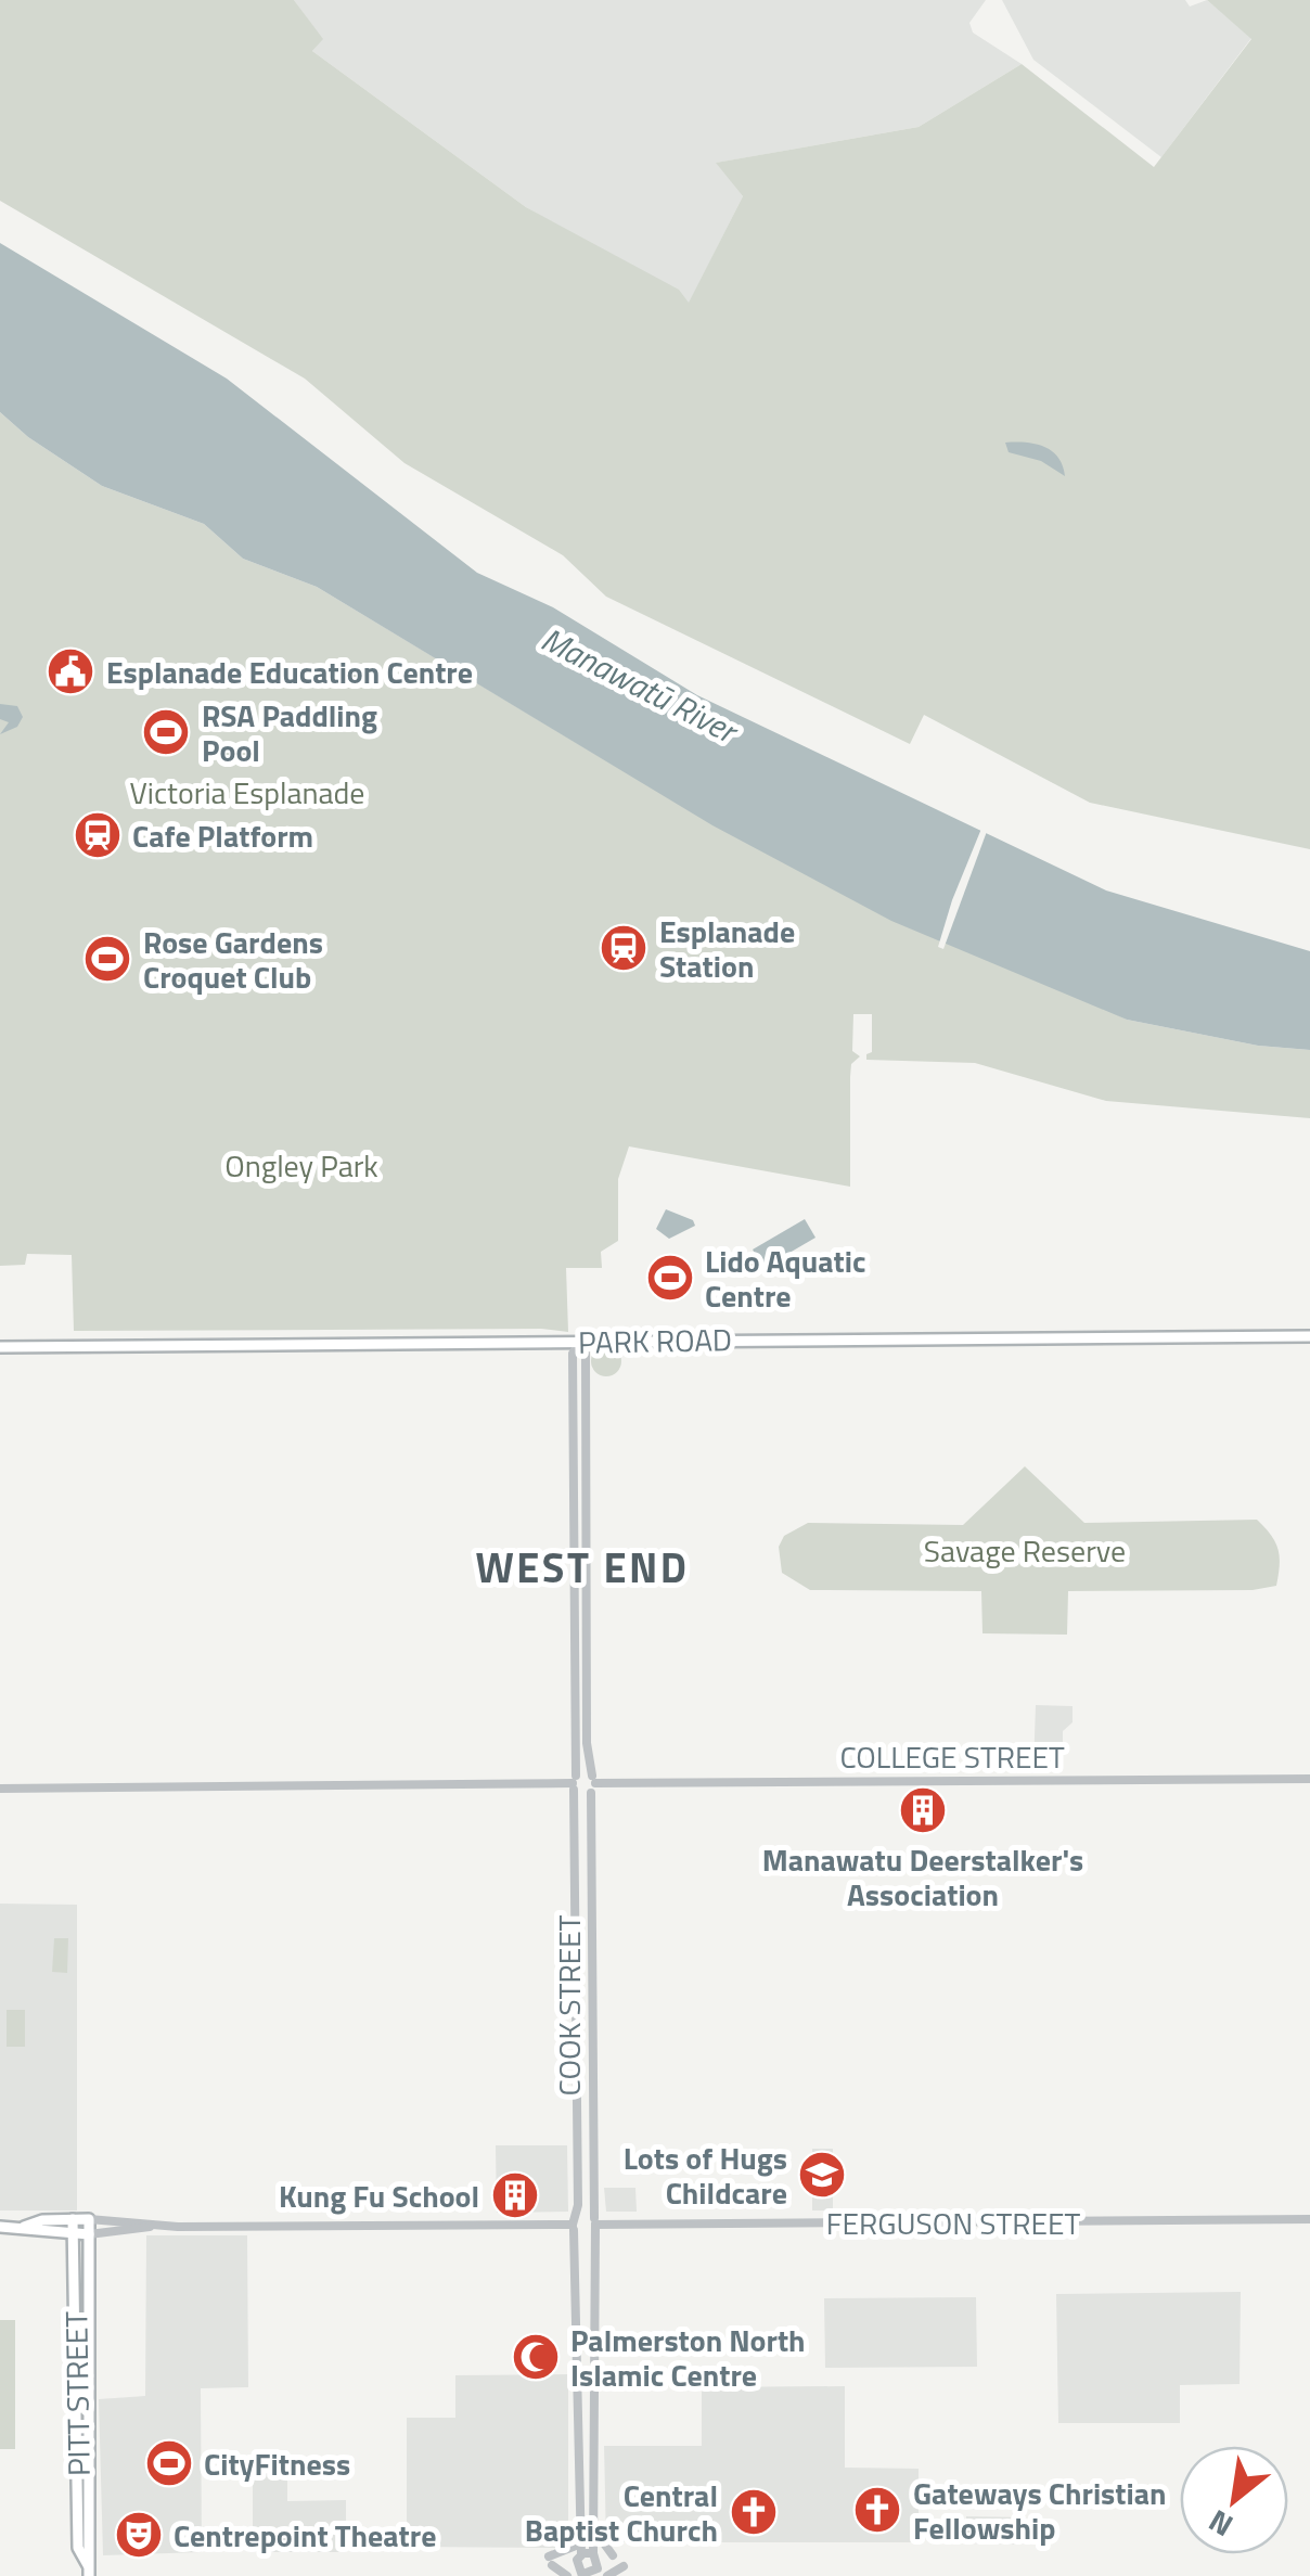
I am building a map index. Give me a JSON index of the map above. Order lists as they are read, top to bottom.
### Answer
{
  "streets": {
    "main road": ["PARK ROAD", "PITT STREET"],
    "street": ["COLLEGE STREET", "COOK STREET", "FERGUSON STREET"]
  },
  "crossings": [
    ["PARK ROAD", "COOK STREET"],
    ["COLLEGE STREET", "COOK STREET"],
    ["COOK STREET", "FERGUSON STREET"]
  ],
  "districts": ["WEST END"],
  "water": ["Manawatū River"],
  "parks": ["Victoria Esplanade", "Ongley Park", "Savage Reserve"],
  "places": {
    "public building": ["Esplanade Education Centre"],
    "sports": [
      "RSA Paddling Pool",
      "Rose Gardens Croquet Club",
      "Lido Aquatic Centre",
      "CityFitness"
    ],
    "station": ["Cafe Platform", "Esplanade Station"],
    "building": ["Manawatu Deerstalker's Association", "Kung Fu School"],
    "school or university": ["Lots of Hugs Childcare"],
    "mosque": ["Palmerston North Islamic Centre"],
    "church": ["Gateways Christian Fellowship", "Central Baptist Church"],
    "theatre": ["Centrepoint Theatre"]
  },
  "north": "bottom left"
}
